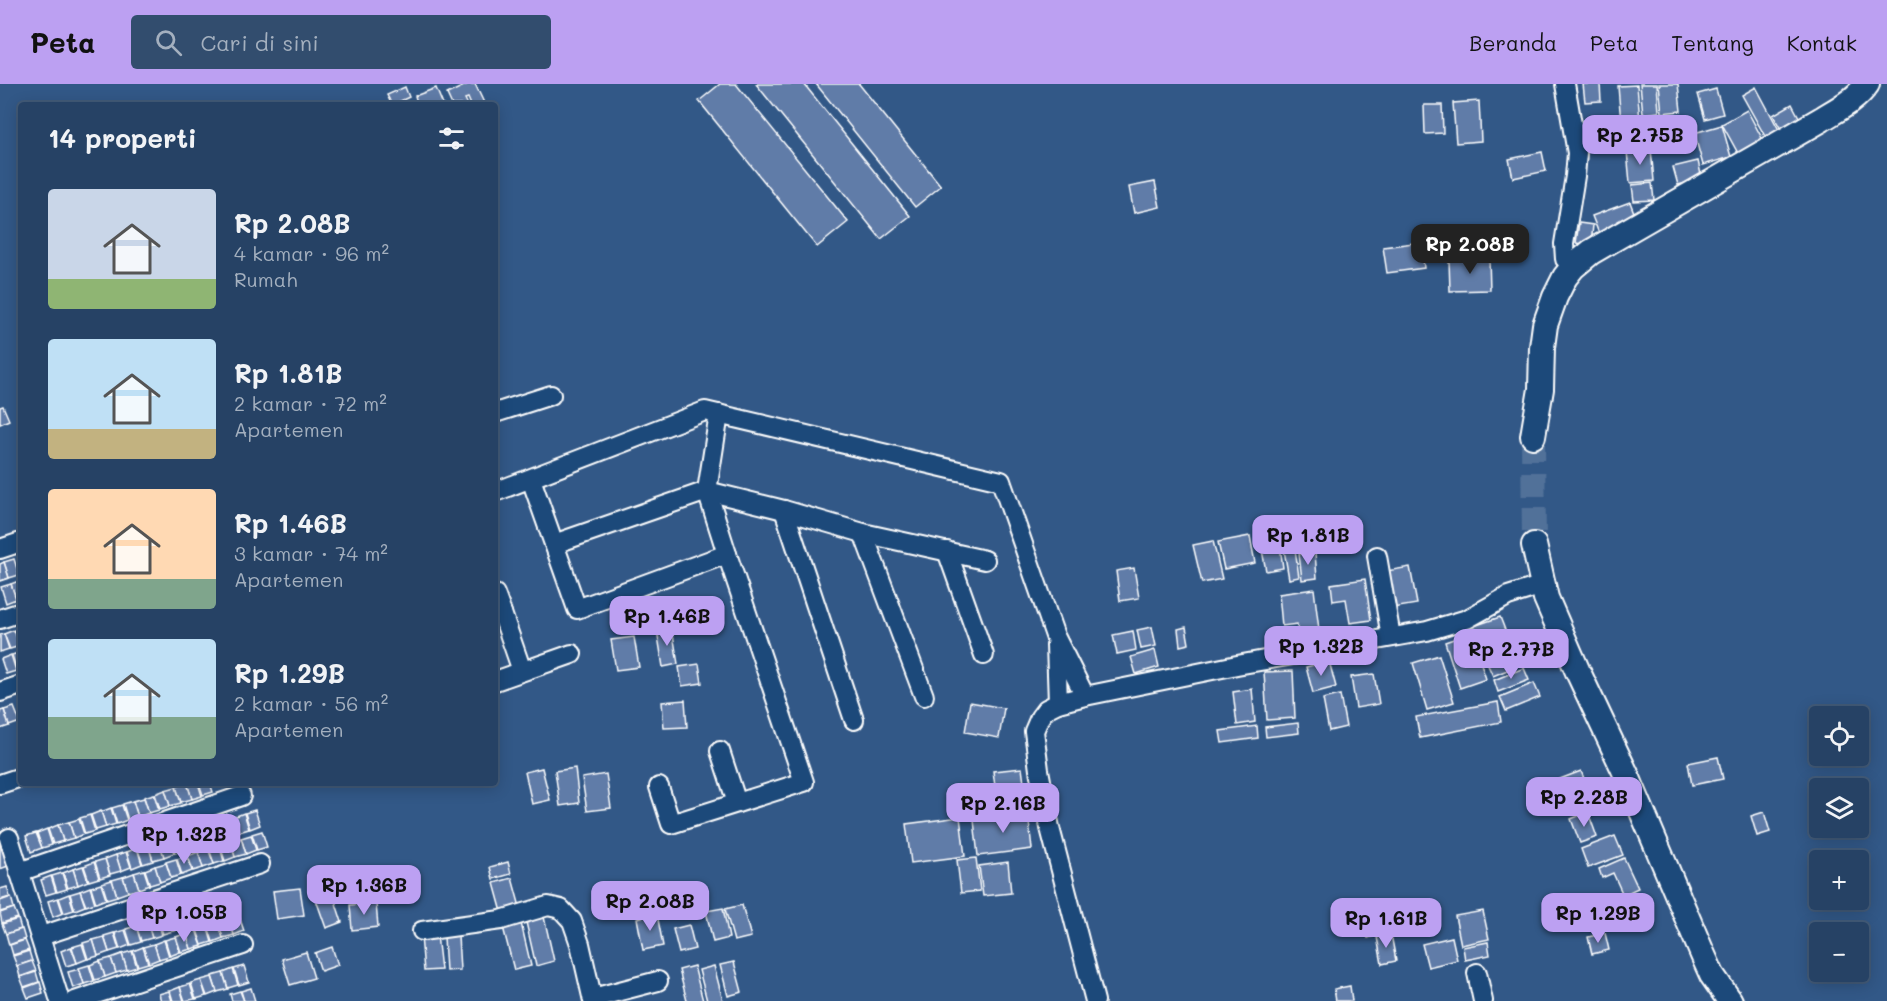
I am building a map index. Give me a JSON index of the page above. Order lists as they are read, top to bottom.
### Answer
{
  "page": {
    "header": "Peta",
    "search": "Cari di sini",
    "nav": [
      "Beranda",
      "Peta",
      "Tentang",
      "Kontak"
    ],
    "heading": "14 properti",
    "price": [
      "Rp 2.75B",
      "Rp 2.08B",
      "Rp 1.81B",
      "Rp 1.46B",
      "Rp 1.32B",
      "Rp 2.77B",
      "Rp 2.28B",
      "Rp 2.16B",
      "Rp 1.32B",
      "Rp 1.36B",
      "Rp 2.08B",
      "Rp 1.05B",
      "Rp 1.29B",
      "Rp 1.61B"
    ],
    "list": [
      {
        "name": "Rp 2.08B",
        "note": "4 kamar · 96 m² · Rumah"
      },
      {
        "name": "Rp 1.81B",
        "note": "2 kamar · 72 m² · Apartemen"
      },
      {
        "name": "Rp 1.46B",
        "note": "3 kamar · 74 m² · Apartemen"
      },
      {
        "name": "Rp 1.29B",
        "note": "2 kamar · 56 m² · Apartemen"
      }
    ],
    "map_buttons": ["+", "−"]
  }
}
